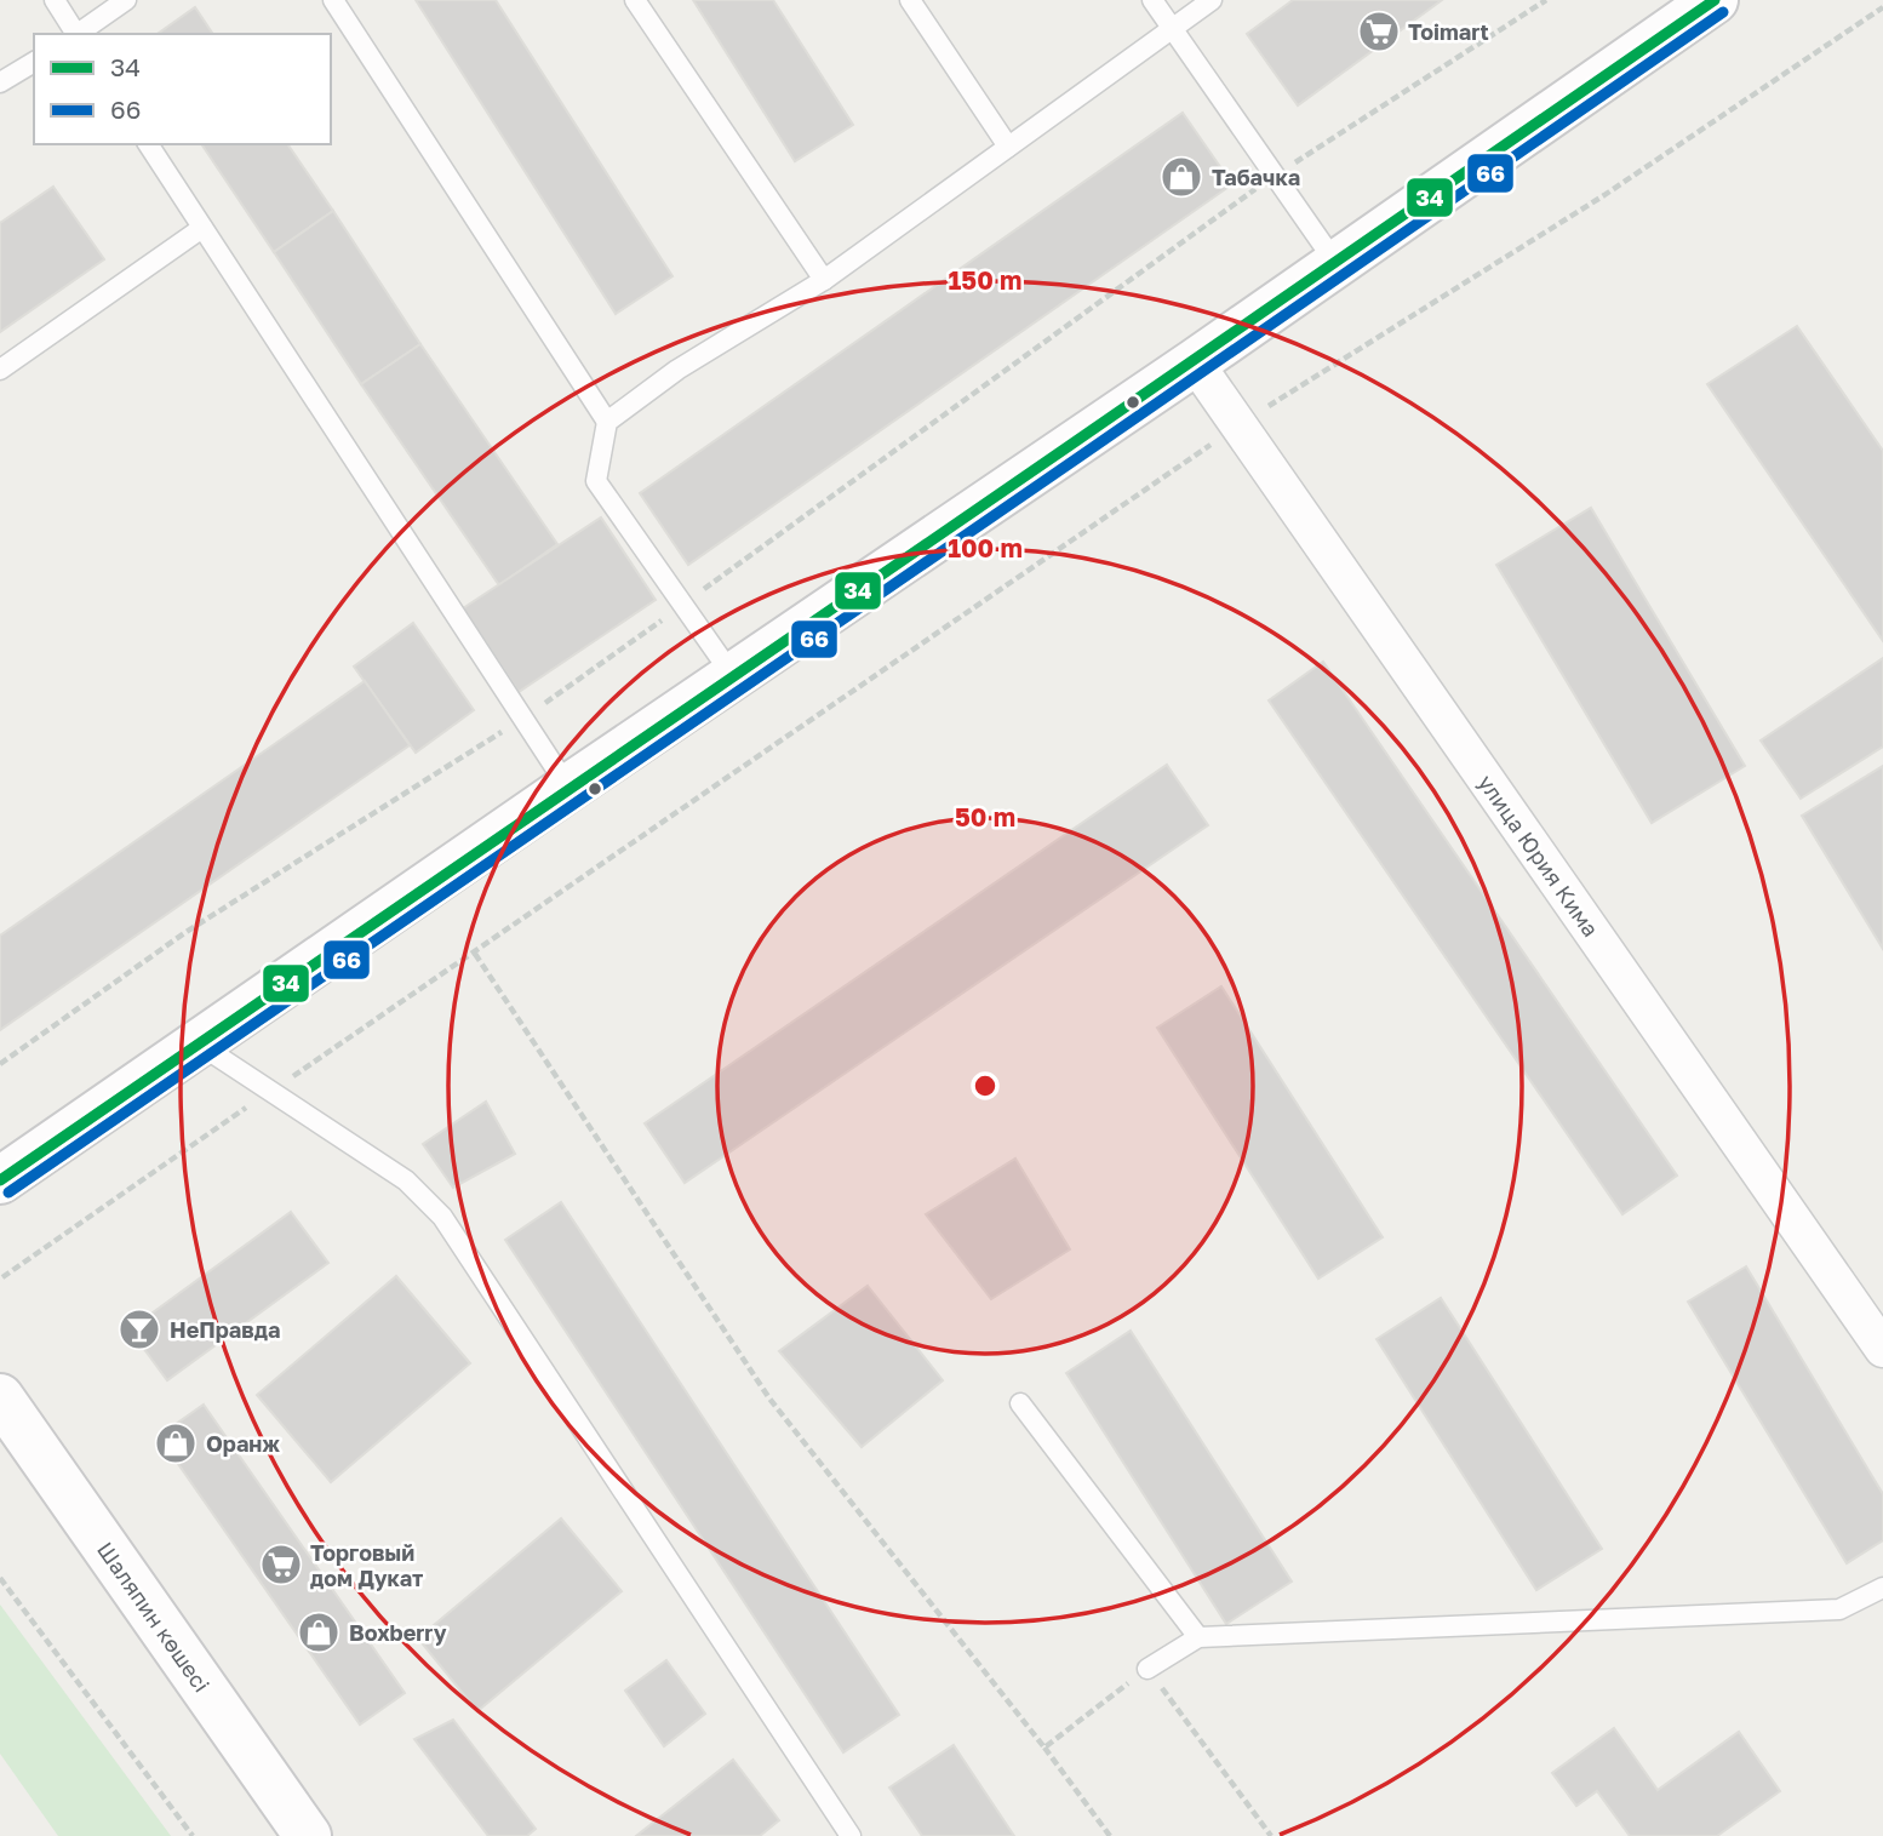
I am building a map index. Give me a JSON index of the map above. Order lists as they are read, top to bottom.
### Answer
{
  "streets": {
    "main road": ["Шаляпин көшесі"],
    "street": ["улица Юрия Кима"]
  },
  "places": {
    "supermarket": ["Toimart", "Торговый дом Дукат"],
    "shop": ["Табачка", "Оранж", "Boxberry"],
    "bar": ["НеПравда"]
  },
  "lines": ["transit line 34", "transit line 66"],
  "legend": ["34", "66"],
  "rings": ["150 m", "100 m", "50 m"]
}
